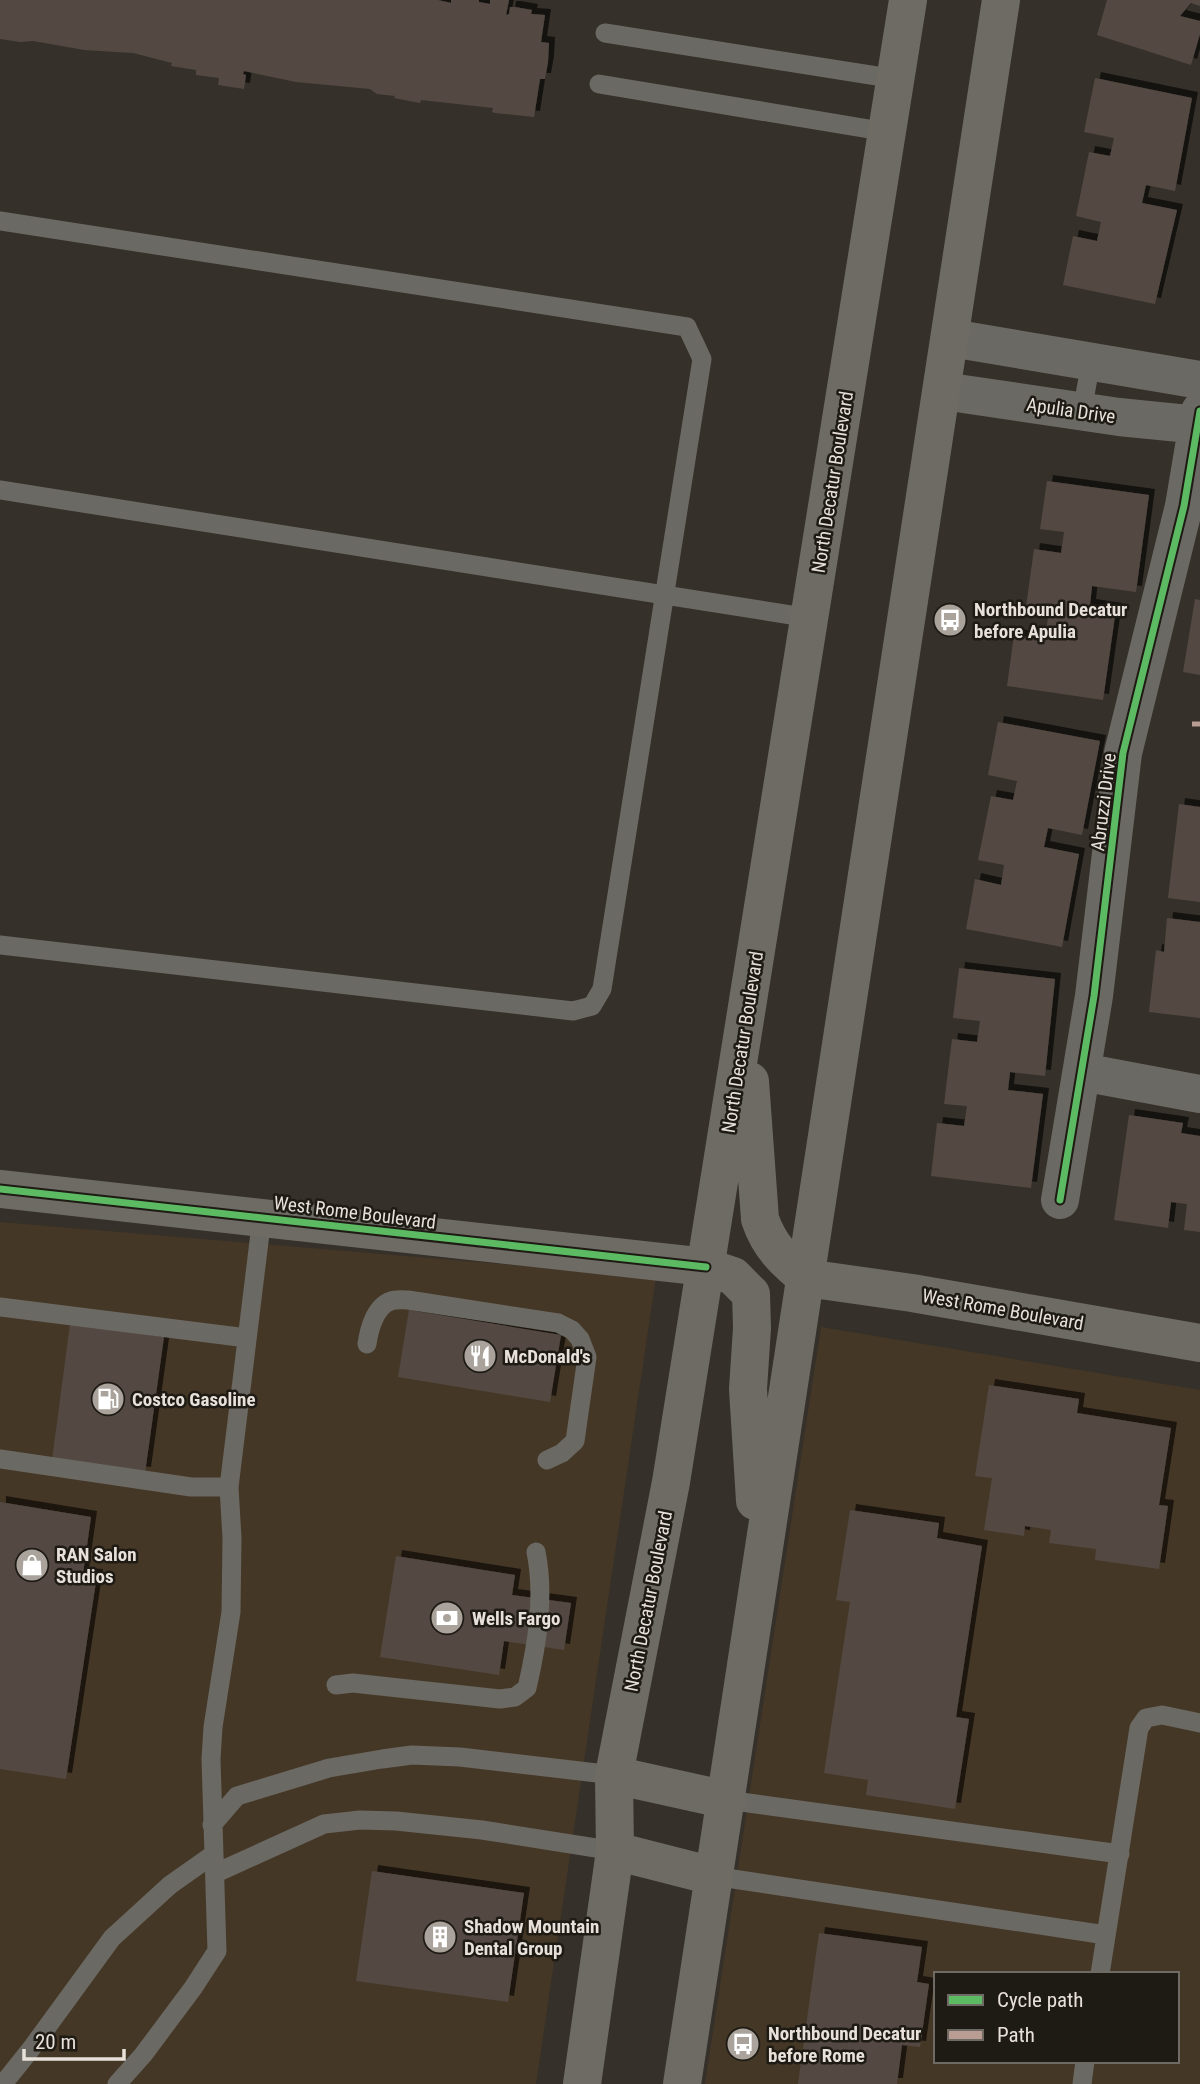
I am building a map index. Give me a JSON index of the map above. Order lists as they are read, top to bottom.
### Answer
{
  "streets": {
    "main road": ["North Decatur Boulevard", "West Rome Boulevard"],
    "street": ["Apulia Drive", "Abruzzi Drive"]
  },
  "crossings": [
    ["Apulia Drive", "Abruzzi Drive"],
    ["North Decatur Boulevard", "West Rome Boulevard"]
  ],
  "places": {
    "bus stop": ["Northbound Decatur before Apulia", "Northbound Decatur before Rome"],
    "restaurant": ["McDonald's"],
    "fuel station": ["Costco Gasoline"],
    "shop": ["RAN Salon Studios"],
    "bank": ["Wells Fargo"],
    "building": ["Shadow Mountain Dental Group"]
  },
  "legend": ["Cycle path", "Path"],
  "scale_bar": "20 m"
}
